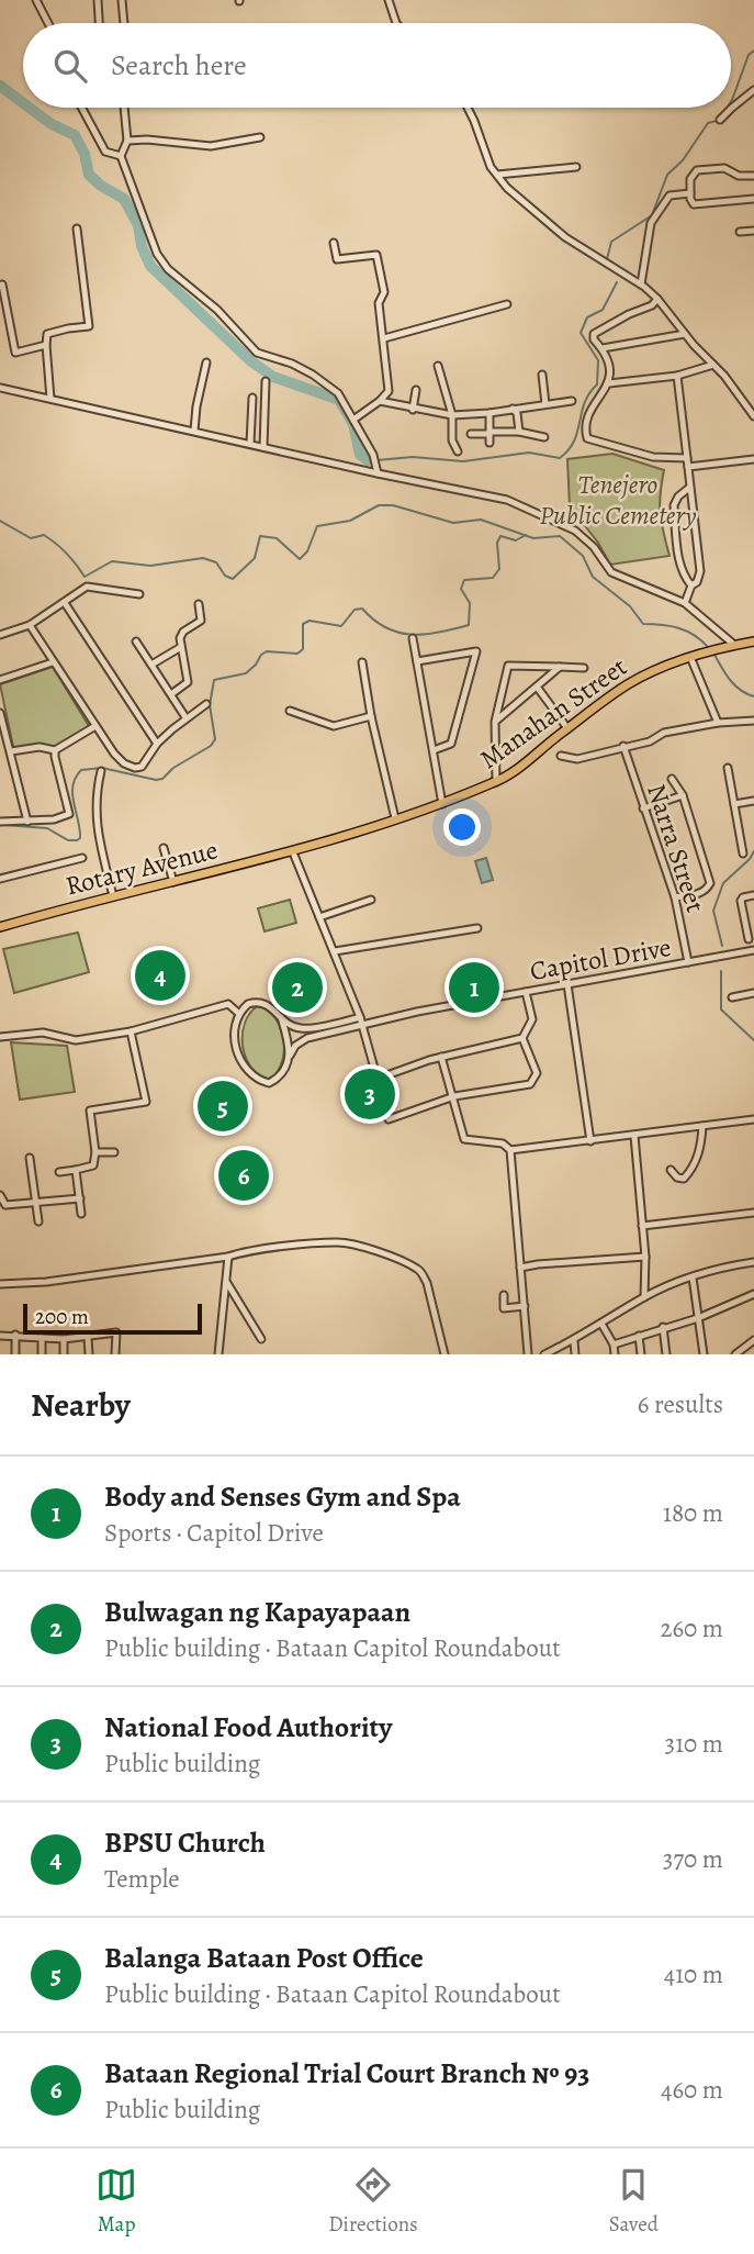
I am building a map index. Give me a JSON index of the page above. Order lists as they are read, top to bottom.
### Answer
{
  "streets": {
    "main road": ["Manahan Street", "Rotary Avenue"],
    "street": ["Narra Street", "Capitol Drive"]
  },
  "crossings": [
    ["Manahan Street", "Rotary Avenue"],
    ["Narra Street", "Capitol Drive"]
  ],
  "parks": ["Tenejero Public Cemetery"],
  "scale_bar": "200 m",
  "page": {
    "search": "Search here",
    "pins": [
      "4",
      "1",
      "2",
      "3",
      "5",
      "6"
    ],
    "scale": "200 m",
    "heading": ["Nearby", "6 results"],
    "list": [
      {
        "mark": "1",
        "name": "Body and Senses Gym and Spa",
        "note": "Sports · Capitol Drive",
        "value": "180 m"
      },
      {
        "mark": "2",
        "name": "Bulwagan ng Kapayapaan",
        "note": "Public building · Bataan Capitol Roundabout",
        "value": "260 m"
      },
      {
        "mark": "3",
        "name": "National Food Authority",
        "note": "Public building",
        "value": "310 m"
      },
      {
        "mark": "4",
        "name": "BPSU Church",
        "note": "Temple",
        "value": "370 m"
      },
      {
        "mark": "5",
        "name": "Balanga Bataan Post Office",
        "note": "Public building · Bataan Capitol Roundabout",
        "value": "410 m"
      },
      {
        "mark": "6",
        "name": "Bataan Regional Trial Court Branch № 93",
        "note": "Public building",
        "value": "460 m"
      }
    ],
    "nav": ["Map", "Directions", "Saved"]
  }
}
